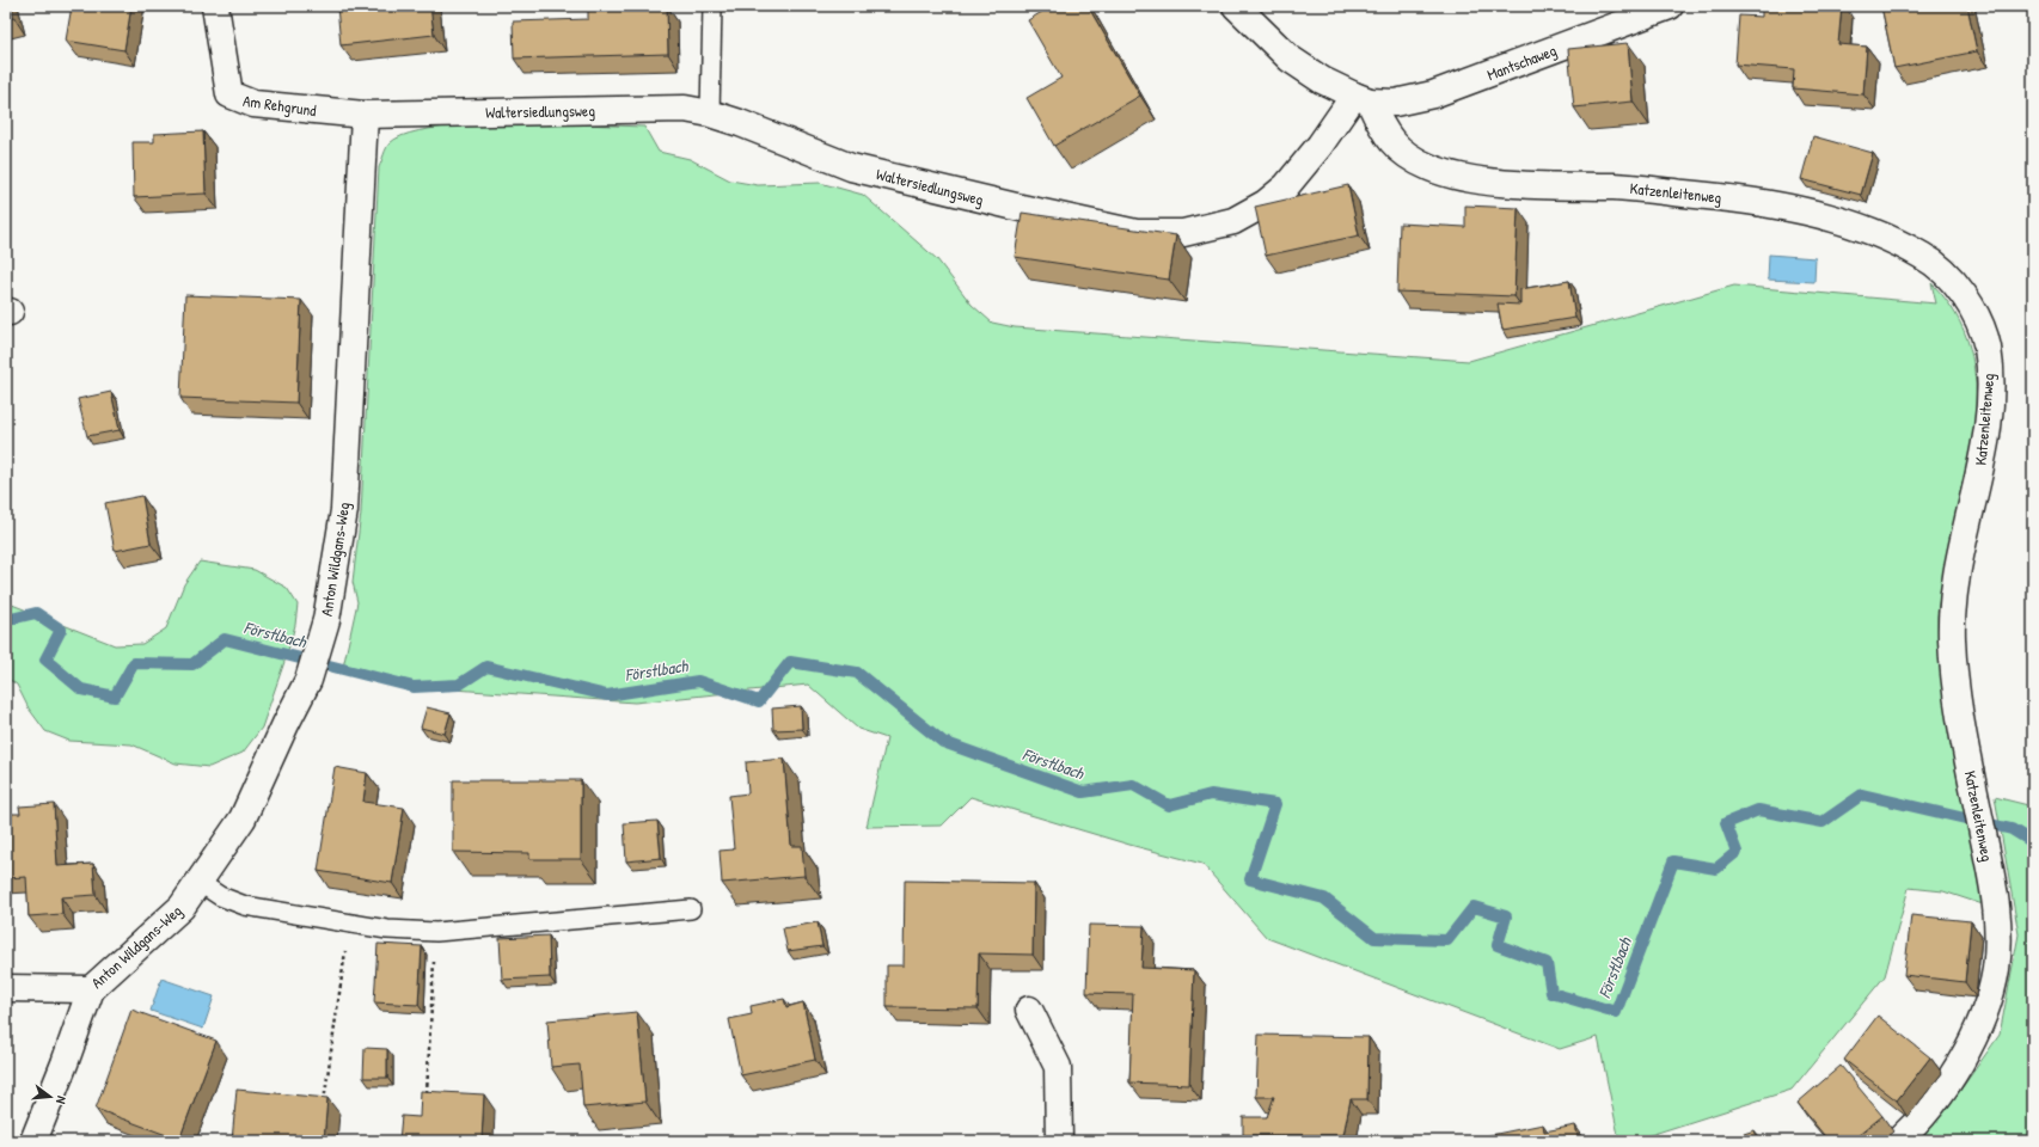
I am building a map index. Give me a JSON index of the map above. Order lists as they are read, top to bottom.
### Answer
{
  "streets": {
    "street": [
      "Mantschaweg",
      "Am Rehgrund",
      "Waltersiedlungsweg",
      "Katzenleitenweg",
      "Anton Wildgans-Weg"
    ]
  },
  "crossings": [
    ["Mantschaweg", "Waltersiedlungsweg"],
    ["Mantschaweg", "Katzenleitenweg"],
    ["Am Rehgrund", "Waltersiedlungsweg"],
    ["Am Rehgrund", "Anton Wildgans-Weg"],
    ["Waltersiedlungsweg", "Katzenleitenweg"],
    ["Waltersiedlungsweg", "Anton Wildgans-Weg"]
  ],
  "water": ["Förstlbach"],
  "north": "right"
}
